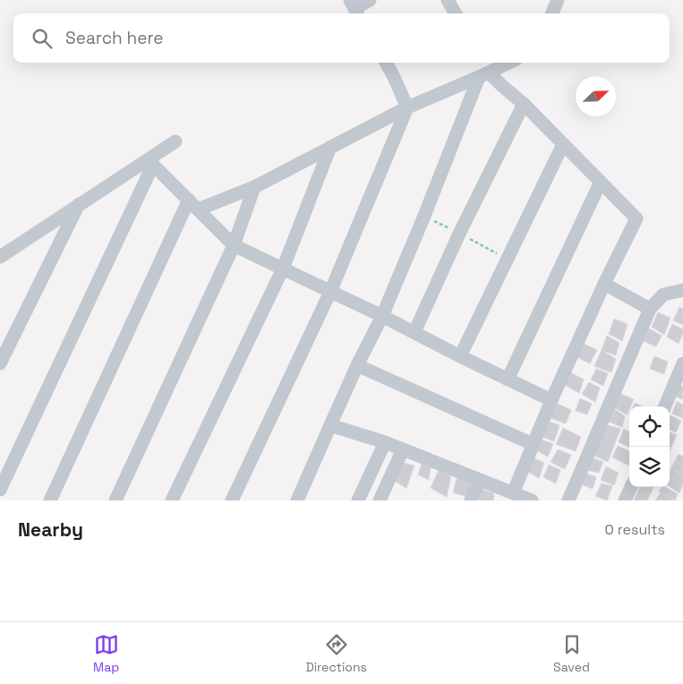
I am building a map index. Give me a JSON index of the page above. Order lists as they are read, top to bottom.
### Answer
{
  "north": "top right",
  "page": {
    "search": "Search here",
    "heading": ["Nearby", "0 results"],
    "nav": ["Map", "Directions", "Saved"]
  }
}
